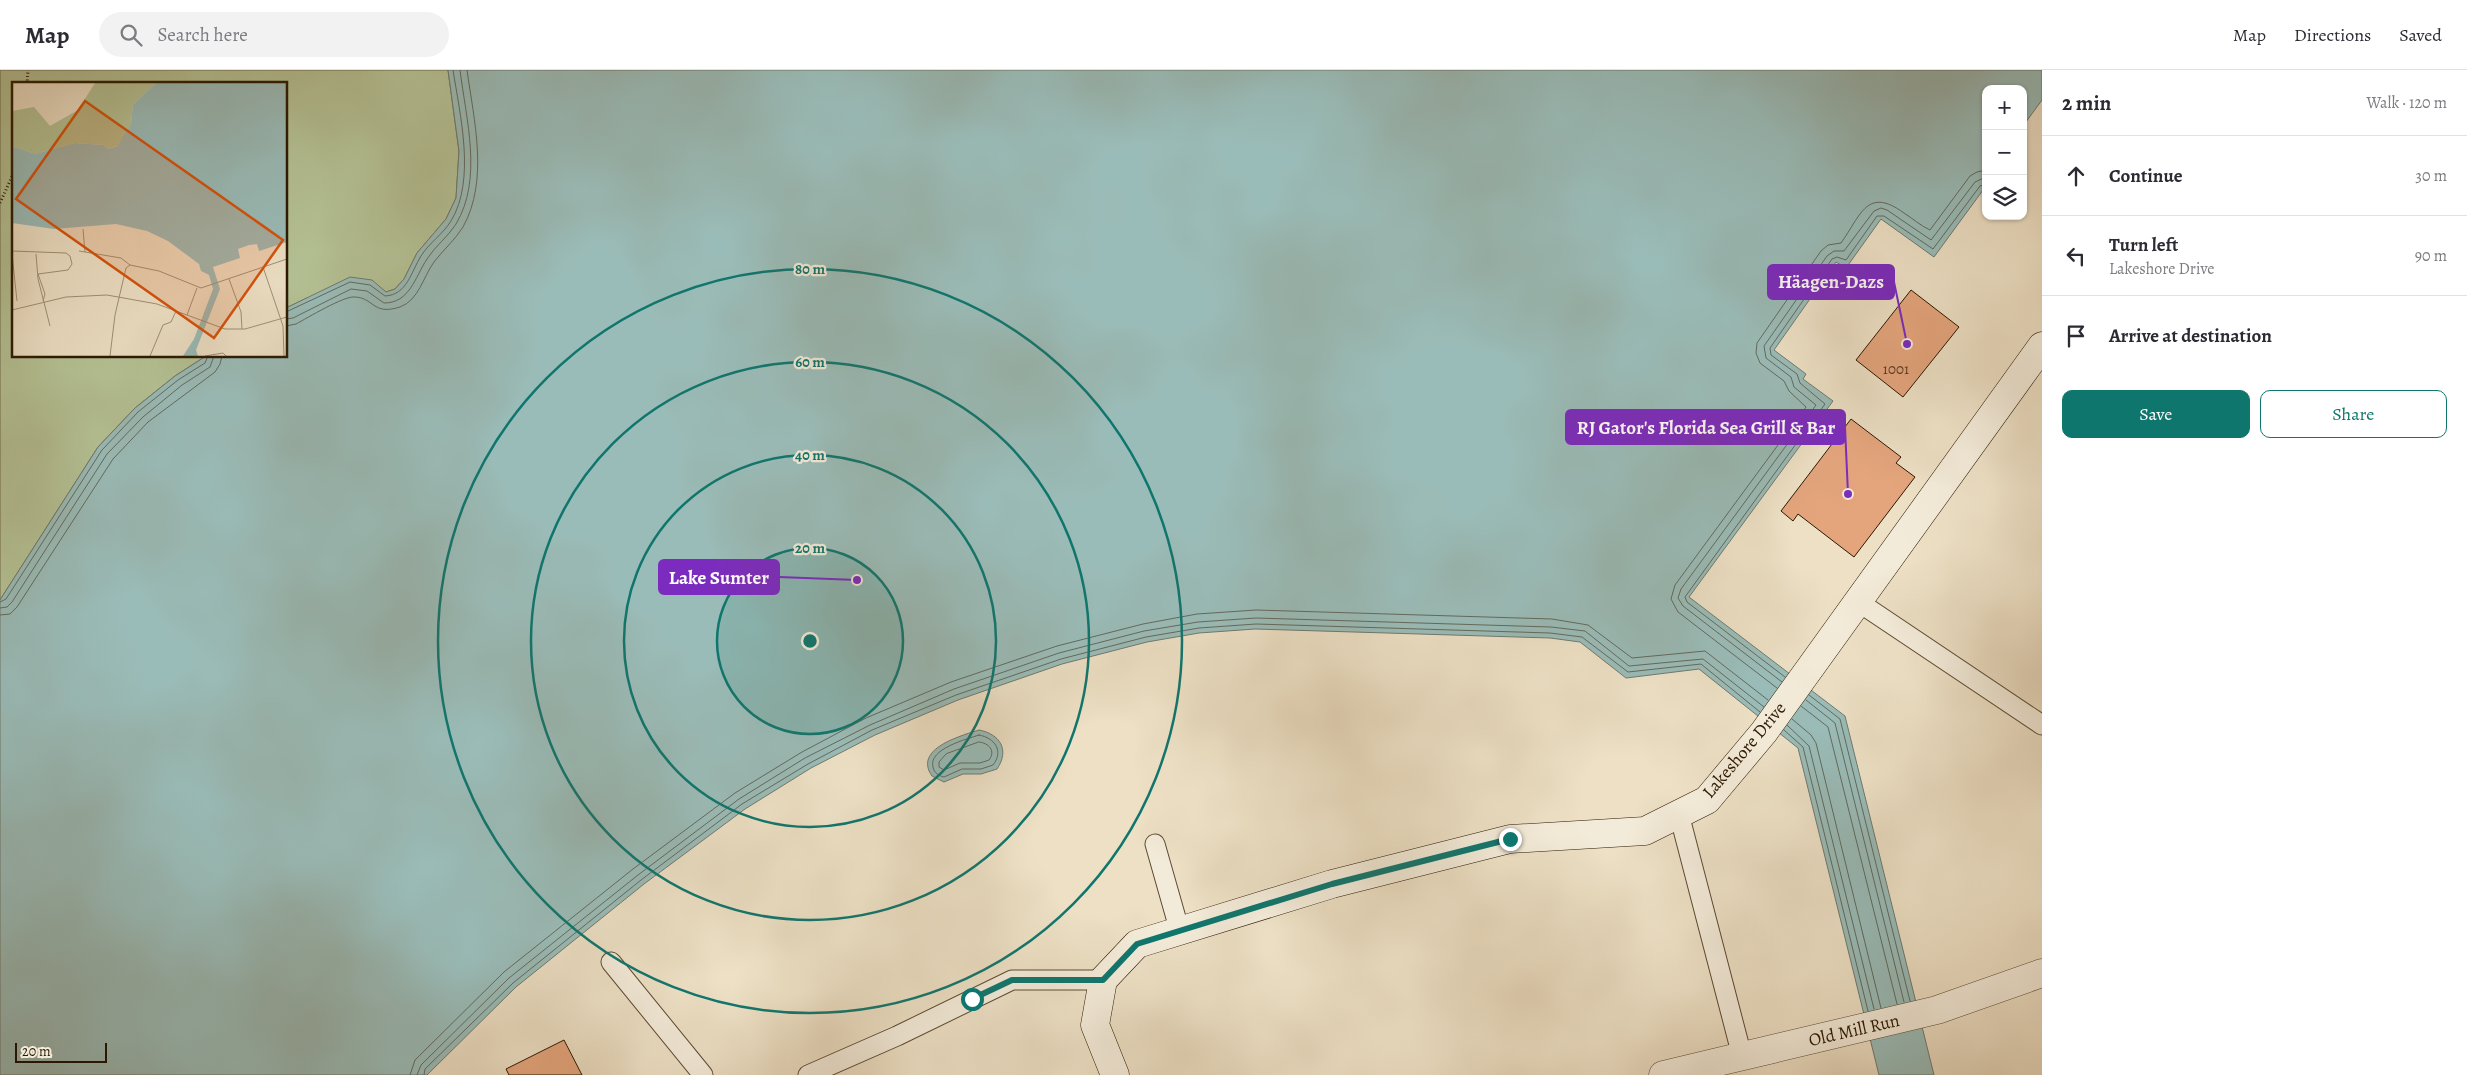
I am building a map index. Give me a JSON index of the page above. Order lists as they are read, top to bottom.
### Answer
{
  "streets": {
    "street": ["Lakeshore Drive", "Old Mill Run"]
  },
  "places": ["Häagen-Dazs", "RJ Gator's Florida Sea Grill & Bar", "Lake Sumter"],
  "house_numbers": ["1001"],
  "scale_bar": "20 m",
  "page": {
    "header": "Map",
    "search": "Search here",
    "nav": ["Map", "Directions", "Saved"],
    "heading": ["2 min", "Walk · 120 m"],
    "map_buttons": ["+", "−"],
    "list": [
      ["Continue", "30 m"],
      ["Turn left", "Lakeshore Drive", "90 m"],
      "Arrive at destination"
    ],
    "buttons": ["Save", "Share"],
    "scale": "20 m"
  },
  "rings": [
    "80 m",
    "60 m",
    "40 m",
    "20 m"
  ]
}
